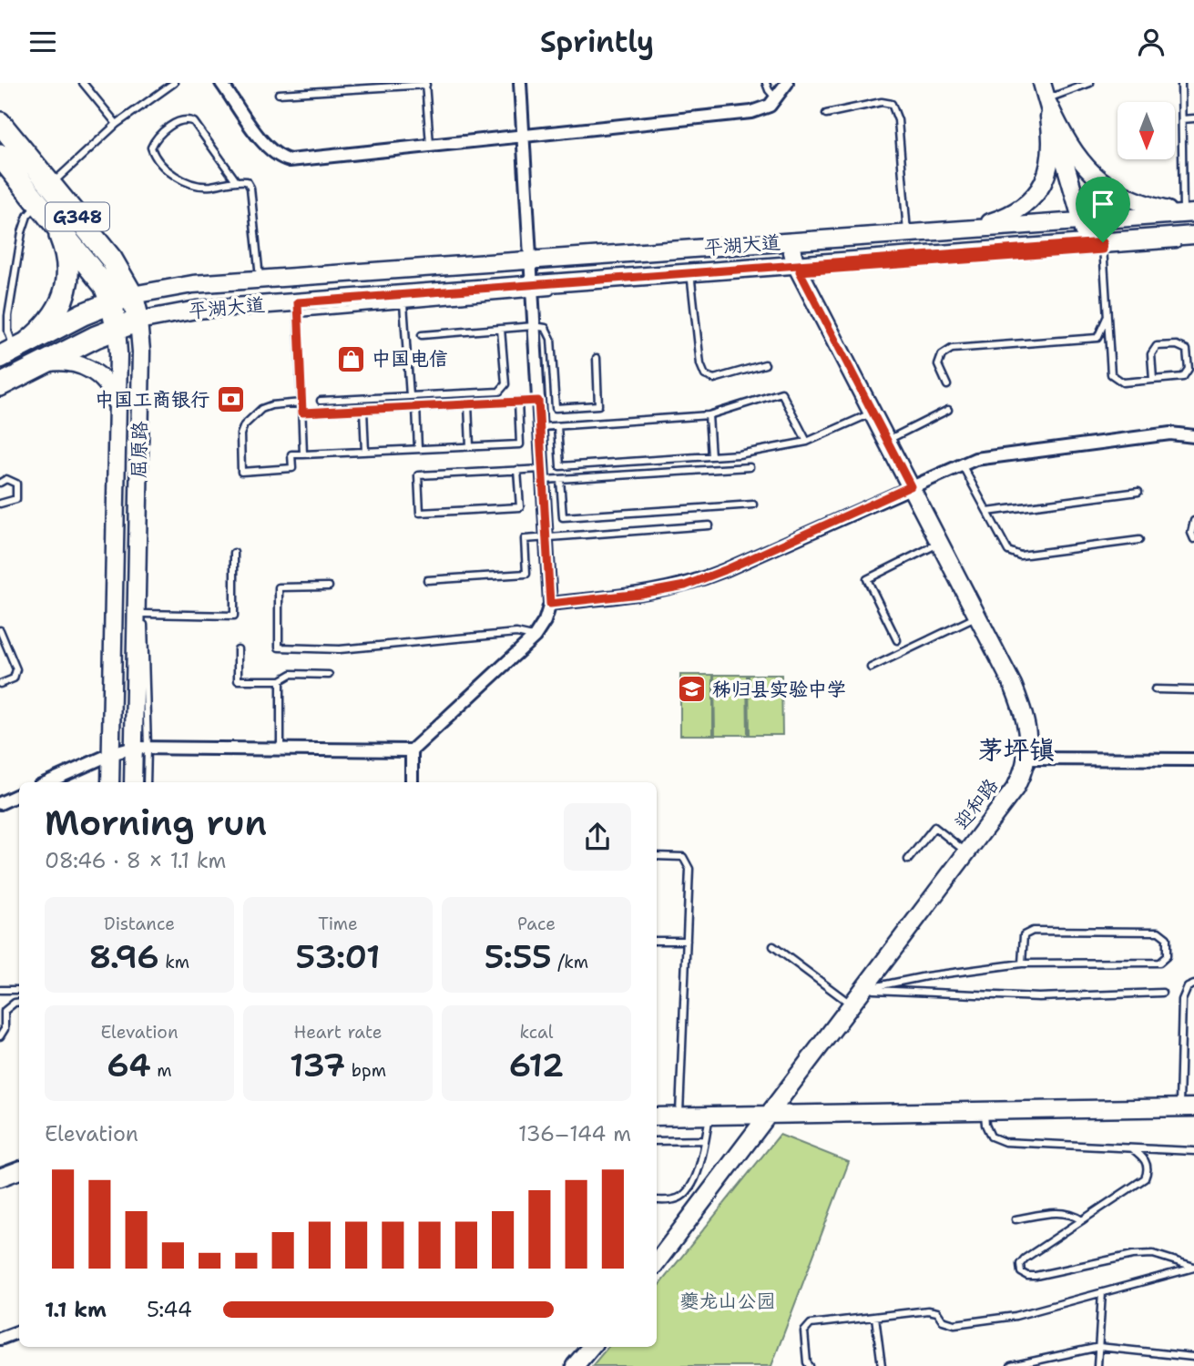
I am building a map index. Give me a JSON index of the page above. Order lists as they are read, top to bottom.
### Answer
{
  "streets": {
    "highway": ["G348", "平湖大道", "屈原路"],
    "main road": ["迎和路"]
  },
  "crossings": [
    ["平湖大道", "屈原路"],
    ["平湖大道", "迎和路"]
  ],
  "districts": ["茅坪镇"],
  "parks": ["夔龙山公园"],
  "places": {
    "shop": ["中国电信"],
    "bank": ["中国工商银行"],
    "school or university": ["秭归县实验中学"]
  },
  "north": "bottom",
  "page": {
    "header": "Sprintly",
    "heading": ["Morning run", "08:46 · 8 × 1.1 km"],
    "stats": [
      ["Distance", "8.96 km"],
      ["Time", "53:01"],
      ["Pace", "5:55 /km"],
      ["Elevation", "64 m"],
      ["Heart rate", "137 bpm"],
      ["kcal", "612"]
    ],
    "chart": ["Elevation", "136–144 m"],
    "list": [
      {
        "name": "1.1 km",
        "note": "5:44"
      }
    ]
  }
}
